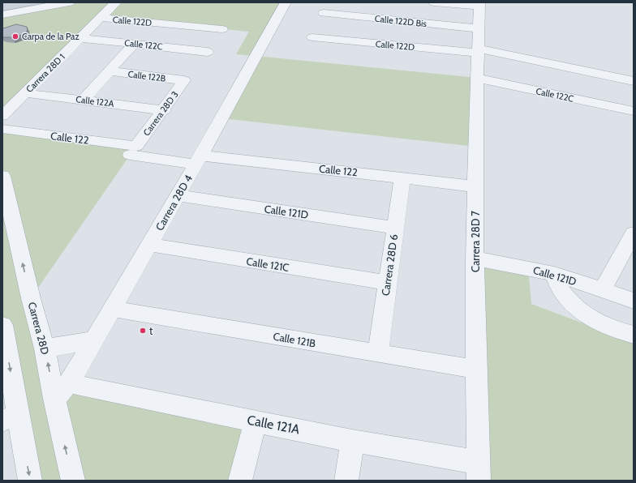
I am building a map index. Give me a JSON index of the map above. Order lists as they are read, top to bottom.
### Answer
{
  "streets": {
    "street": [
      "Calle 122D",
      "Calle 122D Bis",
      "Calle 122C",
      "Carrera 28D 1",
      "Calle 122B",
      "Calle 122A",
      "Carrera 28D 3",
      "Calle 122",
      "Carrera 28D 4",
      "Calle 121D",
      "Carrera 28D 7",
      "Calle 121C",
      "Carrera 28D 6",
      "Carrera 28D",
      "Calle 121B",
      "Calle 121A"
    ]
  },
  "crossings": [
    ["Calle 122D", "Carrera 28D 1"],
    ["Calle 122D", "Carrera 28D 7"],
    ["Calle 122D Bis", "Carrera 28D 7"],
    ["Calle 122C", "Carrera 28D 1"],
    ["Calle 122C", "Carrera 28D 7"],
    ["Carrera 28D 1", "Calle 122A"],
    ["Calle 122B", "Carrera 28D 3"],
    ["Calle 122A", "Carrera 28D 3"],
    ["Carrera 28D 3", "Calle 122"],
    ["Calle 122", "Carrera 28D 4"],
    ["Calle 122", "Carrera 28D 7"],
    ["Calle 122", "Carrera 28D 6"],
    ["Carrera 28D 4", "Calle 121D"],
    ["Carrera 28D 4", "Calle 121C"],
    ["Carrera 28D 4", "Carrera 28D"],
    ["Carrera 28D 4", "Calle 121B"],
    ["Carrera 28D 4", "Calle 121A"],
    ["Calle 121D", "Carrera 28D 7"],
    ["Calle 121D", "Carrera 28D 6"],
    ["Carrera 28D 7", "Calle 121B"],
    ["Carrera 28D 7", "Calle 121A"],
    ["Calle 121C", "Carrera 28D 6"],
    ["Carrera 28D 6", "Calle 121B"],
    ["Carrera 28D", "Calle 121A"]
  ],
  "places": ["Carpa de la Paz", "t"]
}
